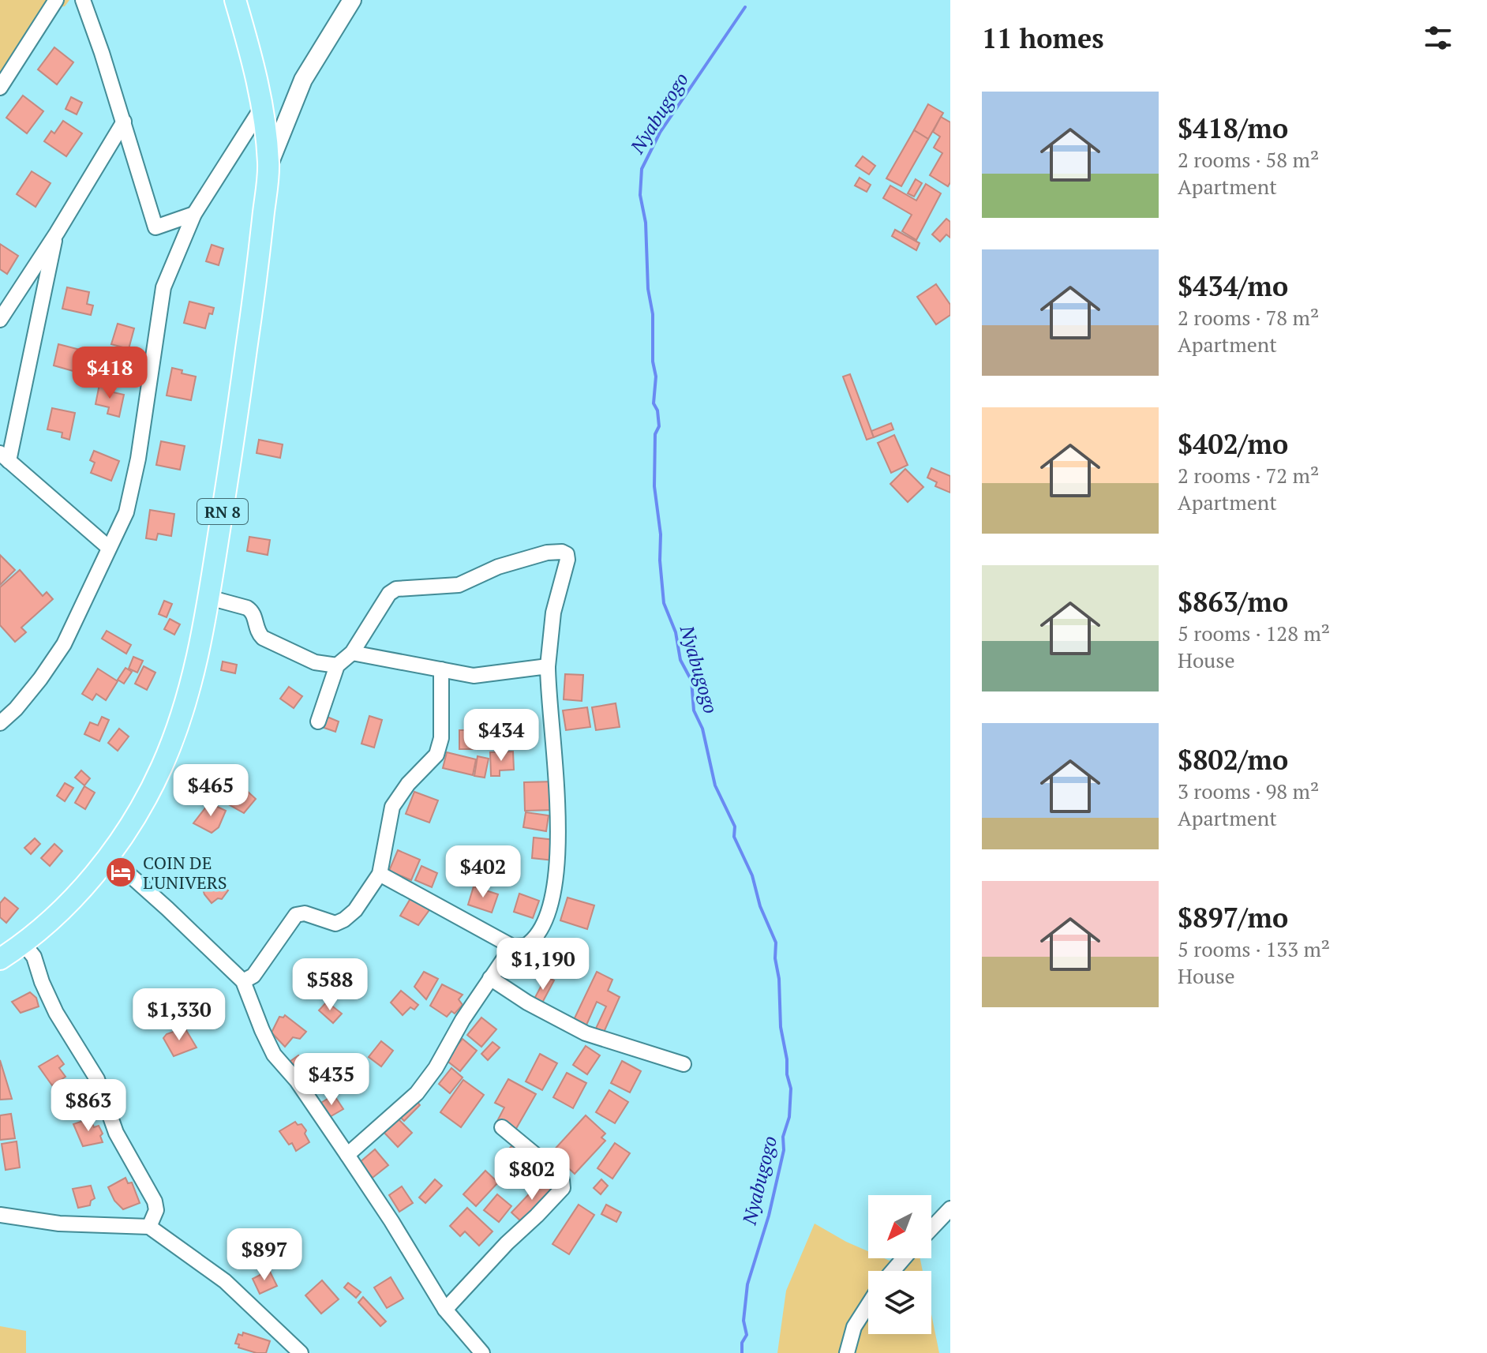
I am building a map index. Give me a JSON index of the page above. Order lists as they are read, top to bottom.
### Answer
{
  "streets": {
    "main road": ["RN 8"]
  },
  "water": ["Nyabugogo"],
  "places": {
    "hotel": ["COIN DE L'UNIVERS"]
  },
  "north": "bottom left",
  "page": {
    "heading": "11 homes",
    "list": [
      {
        "name": "$418/mo",
        "note": "2 rooms · 58 m² · Apartment"
      },
      {
        "name": "$434/mo",
        "note": "2 rooms · 78 m² · Apartment"
      },
      {
        "name": "$402/mo",
        "note": "2 rooms · 72 m² · Apartment"
      },
      {
        "name": "$863/mo",
        "note": "5 rooms · 128 m² · House"
      },
      {
        "name": "$802/mo",
        "note": "3 rooms · 98 m² · Apartment"
      },
      {
        "name": "$897/mo",
        "note": "5 rooms · 133 m² · House"
      }
    ],
    "price": [
      "$418",
      "$434",
      "$465",
      "$402",
      "$1,190",
      "$588",
      "$1,330",
      "$435",
      "$863",
      "$802",
      "$897"
    ]
  }
}
